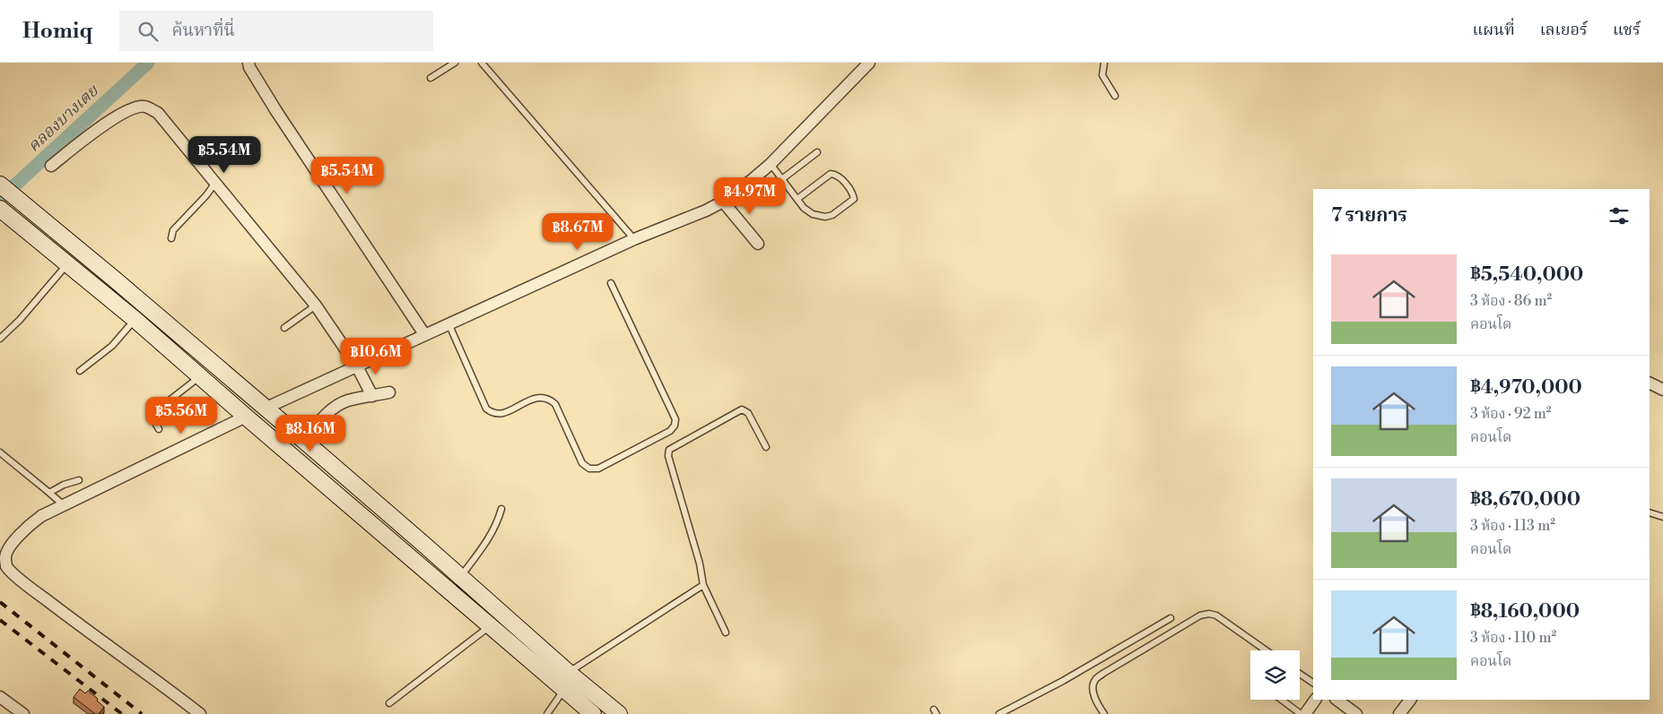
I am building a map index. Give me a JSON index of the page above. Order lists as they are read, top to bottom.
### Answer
{
  "water": ["คลองบางเตย"],
  "page": {
    "header": "Homiq",
    "search": "ค้นหาที่นี่",
    "nav": ["แผนที่", "เลเยอร์", "แชร์"],
    "price": [
      "฿5.54M",
      "฿5.54M",
      "฿4.97M",
      "฿8.67M",
      "฿10.6M",
      "฿5.56M",
      "฿8.16M"
    ],
    "heading": "7 รายการ",
    "list": [
      {
        "name": "฿5,540,000",
        "note": "3 ห้อง · 86 m² · คอนโด"
      },
      {
        "name": "฿4,970,000",
        "note": "3 ห้อง · 92 m² · คอนโด"
      },
      {
        "name": "฿8,670,000",
        "note": "3 ห้อง · 113 m² · คอนโด"
      },
      {
        "name": "฿8,160,000",
        "note": "3 ห้อง · 110 m² · คอนโด"
      }
    ]
  }
}
